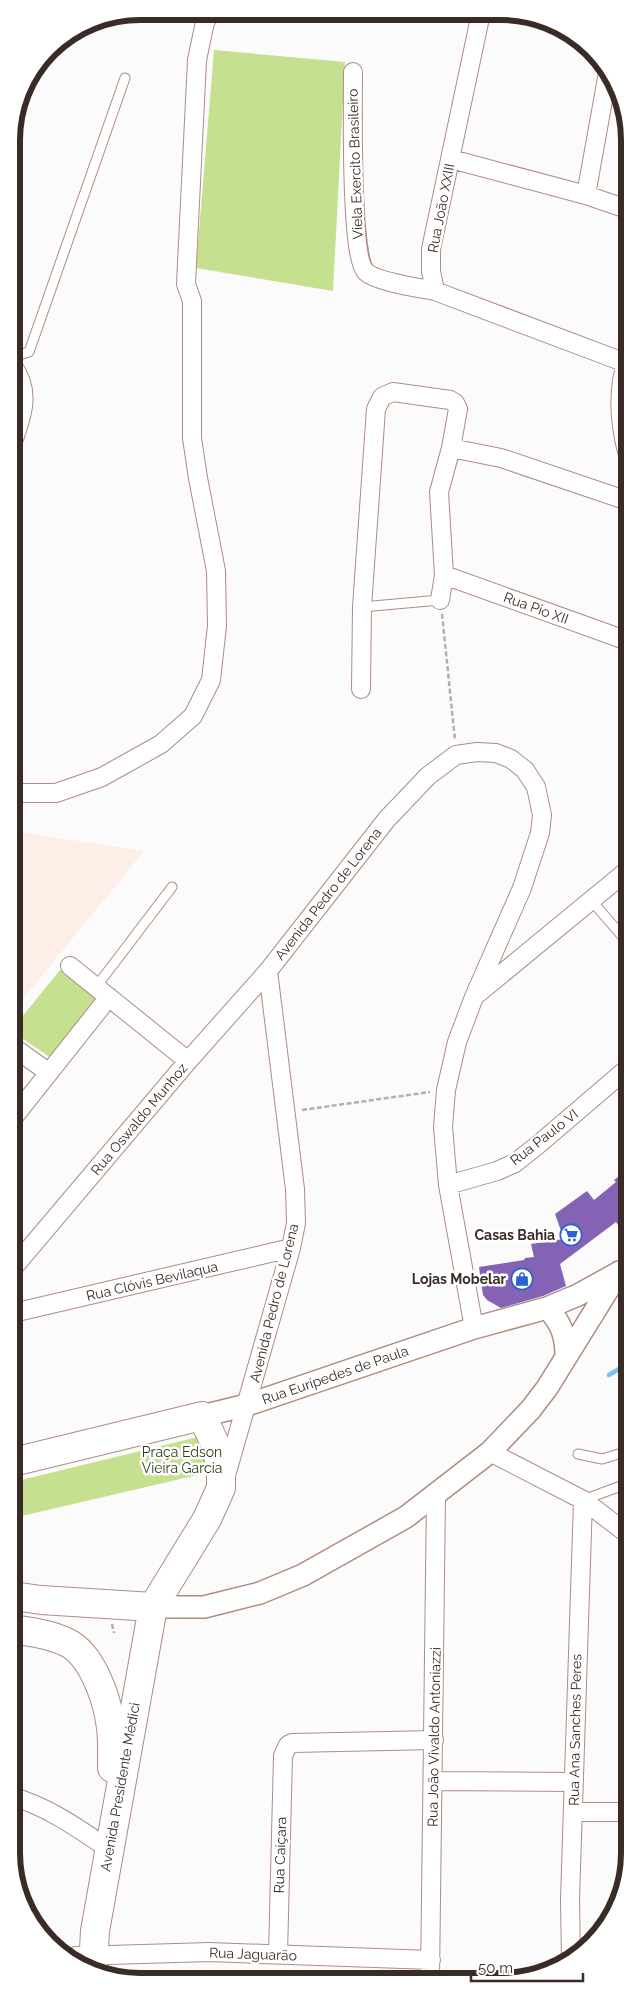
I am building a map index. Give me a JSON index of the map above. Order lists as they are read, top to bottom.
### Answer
{
  "streets": {
    "main road": ["Avenida Pedro de Lorena", "Rua Eurípedes de Paula", "Avenida Presidente Médici"],
    "street": [
      "Viela Exercito Brasileiro",
      "Rua João XXIII",
      "Rua Pio XII",
      "Rua Oswaldo Munhoz",
      "Rua Paulo VI",
      "Rua Clóvis Bevilaqua",
      "Rua Ana Sanches Peres",
      "Rua João Vivaldo Antoniazzi",
      "Rua Caiçara",
      "Rua Jaguarão"
    ]
  },
  "crossings": [
    ["Viela Exercito Brasileiro", "Rua João XXIII"],
    ["Avenida Pedro de Lorena", "Rua Oswaldo Munhoz"],
    ["Avenida Pedro de Lorena", "Rua Clóvis Bevilaqua"],
    ["Avenida Pedro de Lorena", "Rua Eurípedes de Paula"],
    ["Avenida Pedro de Lorena", "Avenida Presidente Médici"],
    ["Rua João Vivaldo Antoniazzi", "Rua Caiçara"],
    ["Rua João Vivaldo Antoniazzi", "Rua Jaguarão"],
    ["Avenida Presidente Médici", "Rua Jaguarão"],
    ["Rua Caiçara", "Rua Jaguarão"]
  ],
  "parks": ["Praça Edson Vieira Garcia"],
  "places": {
    "supermarket": ["Casas Bahia"],
    "shop": ["Lojas Mobelar"]
  },
  "scale_bar": "50 m"
}
